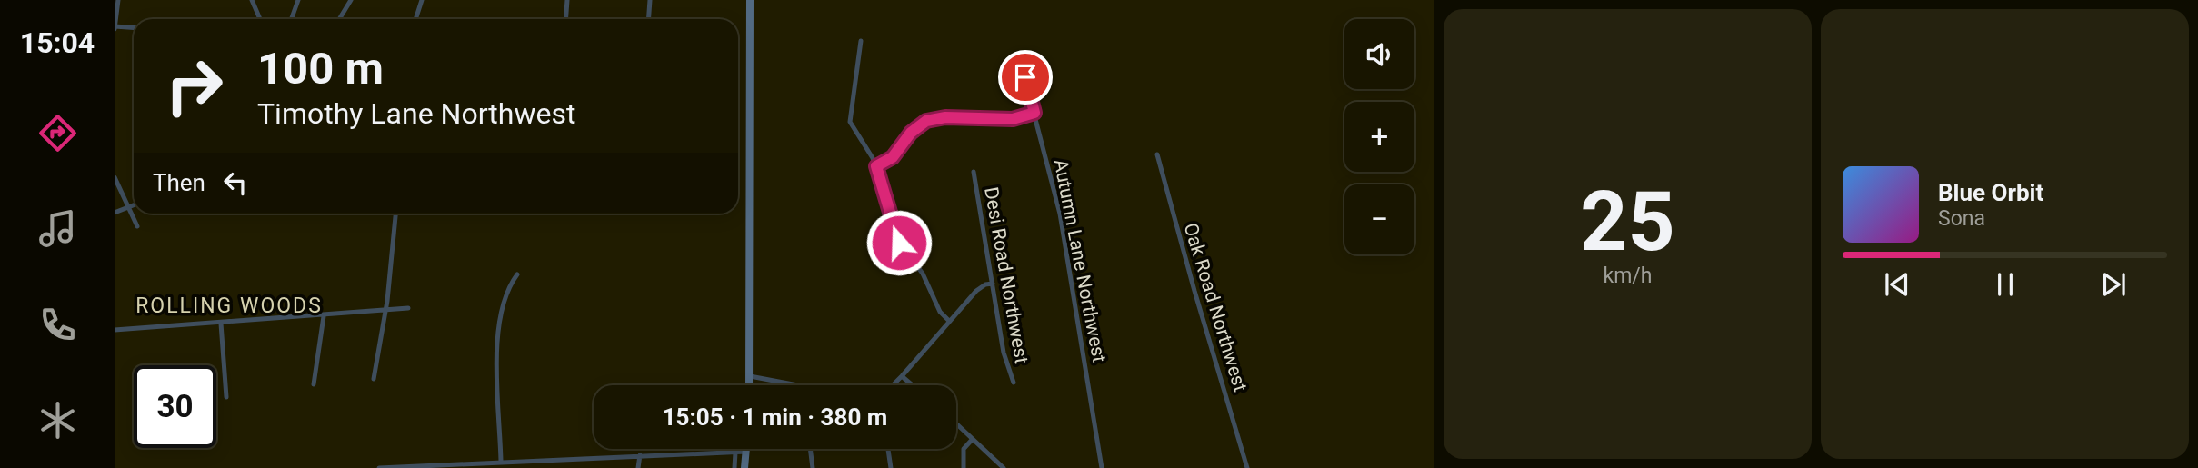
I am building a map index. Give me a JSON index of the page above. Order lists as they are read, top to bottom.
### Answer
{
  "streets": {
    "street": ["Autumn Lane Northwest", "Desi Road Northwest", "Oak Road Northwest"]
  },
  "districts": ["ROLLING WOODS"],
  "page": {
    "tabs": "15:04",
    "tile": ["25", "km/h"],
    "map_buttons": ["+", "−"],
    "turn": ["100 m", "Timothy Lane Northwest"],
    "then": "Then",
    "song": ["Blue Orbit", "Sona"],
    "limit": "30",
    "trip": "15:05 · 1 min · 380 m"
  }
}
